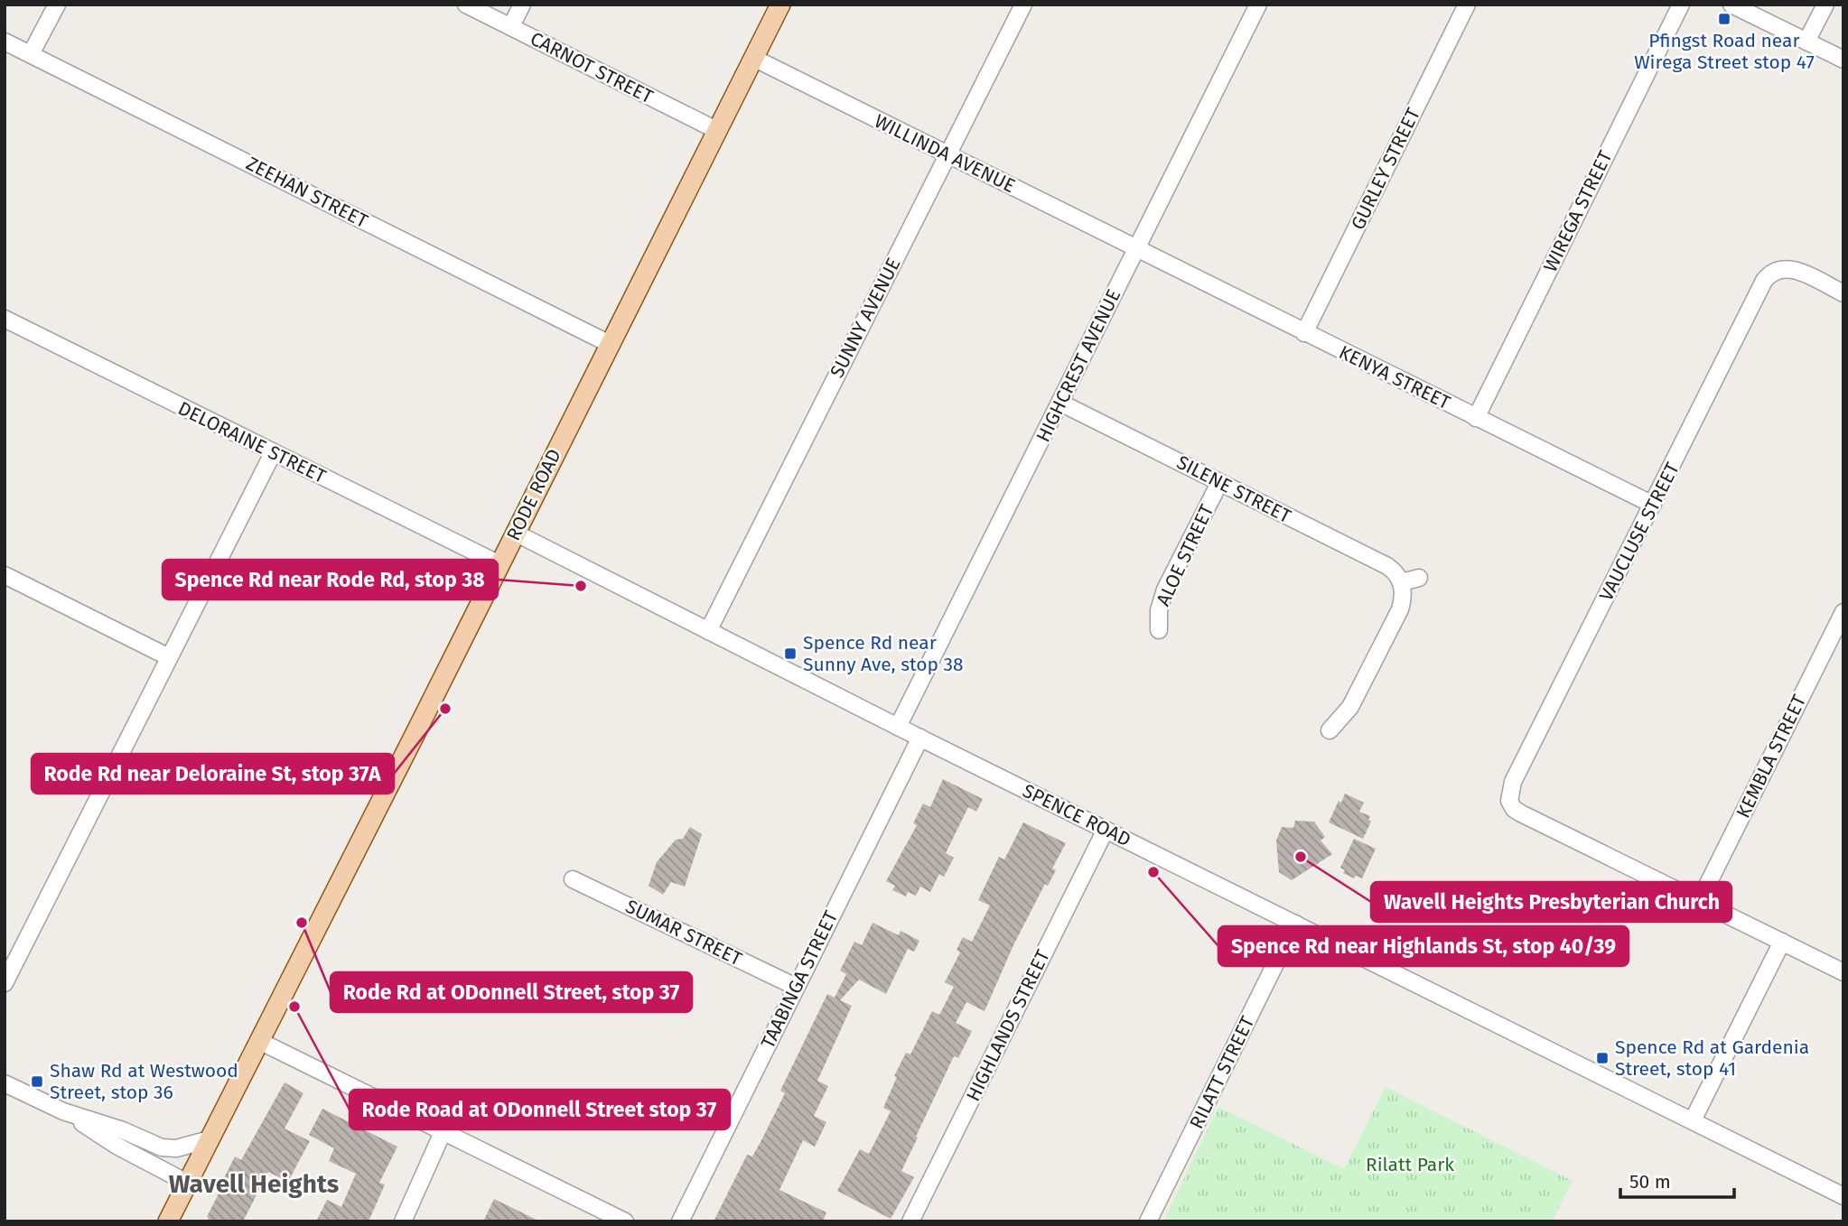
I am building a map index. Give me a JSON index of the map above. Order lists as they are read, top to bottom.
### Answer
{
  "streets": {
    "main road": ["RODE ROAD"],
    "street": [
      "CARNOT STREET",
      "WILLINDA AVENUE",
      "GURLEY STREET",
      "ZEEHAN STREET",
      "WIREGA STREET",
      "SUNNY AVENUE",
      "HIGHCREST AVENUE",
      "KENYA STREET",
      "DELORAINE STREET",
      "SILENE STREET",
      "VAUCLUSE STREET",
      "ALOE STREET",
      "KEMBLA STREET",
      "SPENCE ROAD",
      "SUMAR STREET",
      "TAABINGA STREET",
      "HIGHLANDS STREET",
      "RILATT STREET"
    ]
  },
  "crossings": [
    ["CARNOT STREET", "RODE ROAD"],
    ["WILLINDA AVENUE", "SUNNY AVENUE"],
    ["WILLINDA AVENUE", "HIGHCREST AVENUE"],
    ["WILLINDA AVENUE", "KENYA STREET"],
    ["WILLINDA AVENUE", "RODE ROAD"],
    ["GURLEY STREET", "KENYA STREET"],
    ["ZEEHAN STREET", "RODE ROAD"],
    ["WIREGA STREET", "KENYA STREET"],
    ["SUNNY AVENUE", "SPENCE ROAD"],
    ["HIGHCREST AVENUE", "KENYA STREET"],
    ["HIGHCREST AVENUE", "SILENE STREET"],
    ["HIGHCREST AVENUE", "SPENCE ROAD"],
    ["KENYA STREET", "VAUCLUSE STREET"],
    ["DELORAINE STREET", "RODE ROAD"],
    ["SILENE STREET", "ALOE STREET"],
    ["RODE ROAD", "SPENCE ROAD"],
    ["VAUCLUSE STREET", "KEMBLA STREET"],
    ["SPENCE ROAD", "TAABINGA STREET"],
    ["SPENCE ROAD", "HIGHLANDS STREET"],
    ["SPENCE ROAD", "RILATT STREET"],
    ["SUMAR STREET", "TAABINGA STREET"]
  ],
  "districts": ["Wavell Heights"],
  "parks": ["Rilatt Park"],
  "places": {
    "transit": [
      "Pfingst Road near Wirega Street stop 47",
      "Spence Rd near Sunny Ave, stop 38",
      "Spence Rd at Gardenia Street, stop 41",
      "Shaw Rd at Westwood Street, stop 36"
    ],
    "other": [
      "Spence Rd near Rode Rd, stop 38",
      "Rode Rd near Deloraine St, stop 37A",
      "Wavell Heights Presbyterian Church",
      "Spence Rd near Highlands St, stop 40/39",
      "Rode Rd at ODonnell Street, stop 37",
      "Rode Road at ODonnell Street stop 37"
    ]
  },
  "scale_bar": "50 m"
}
